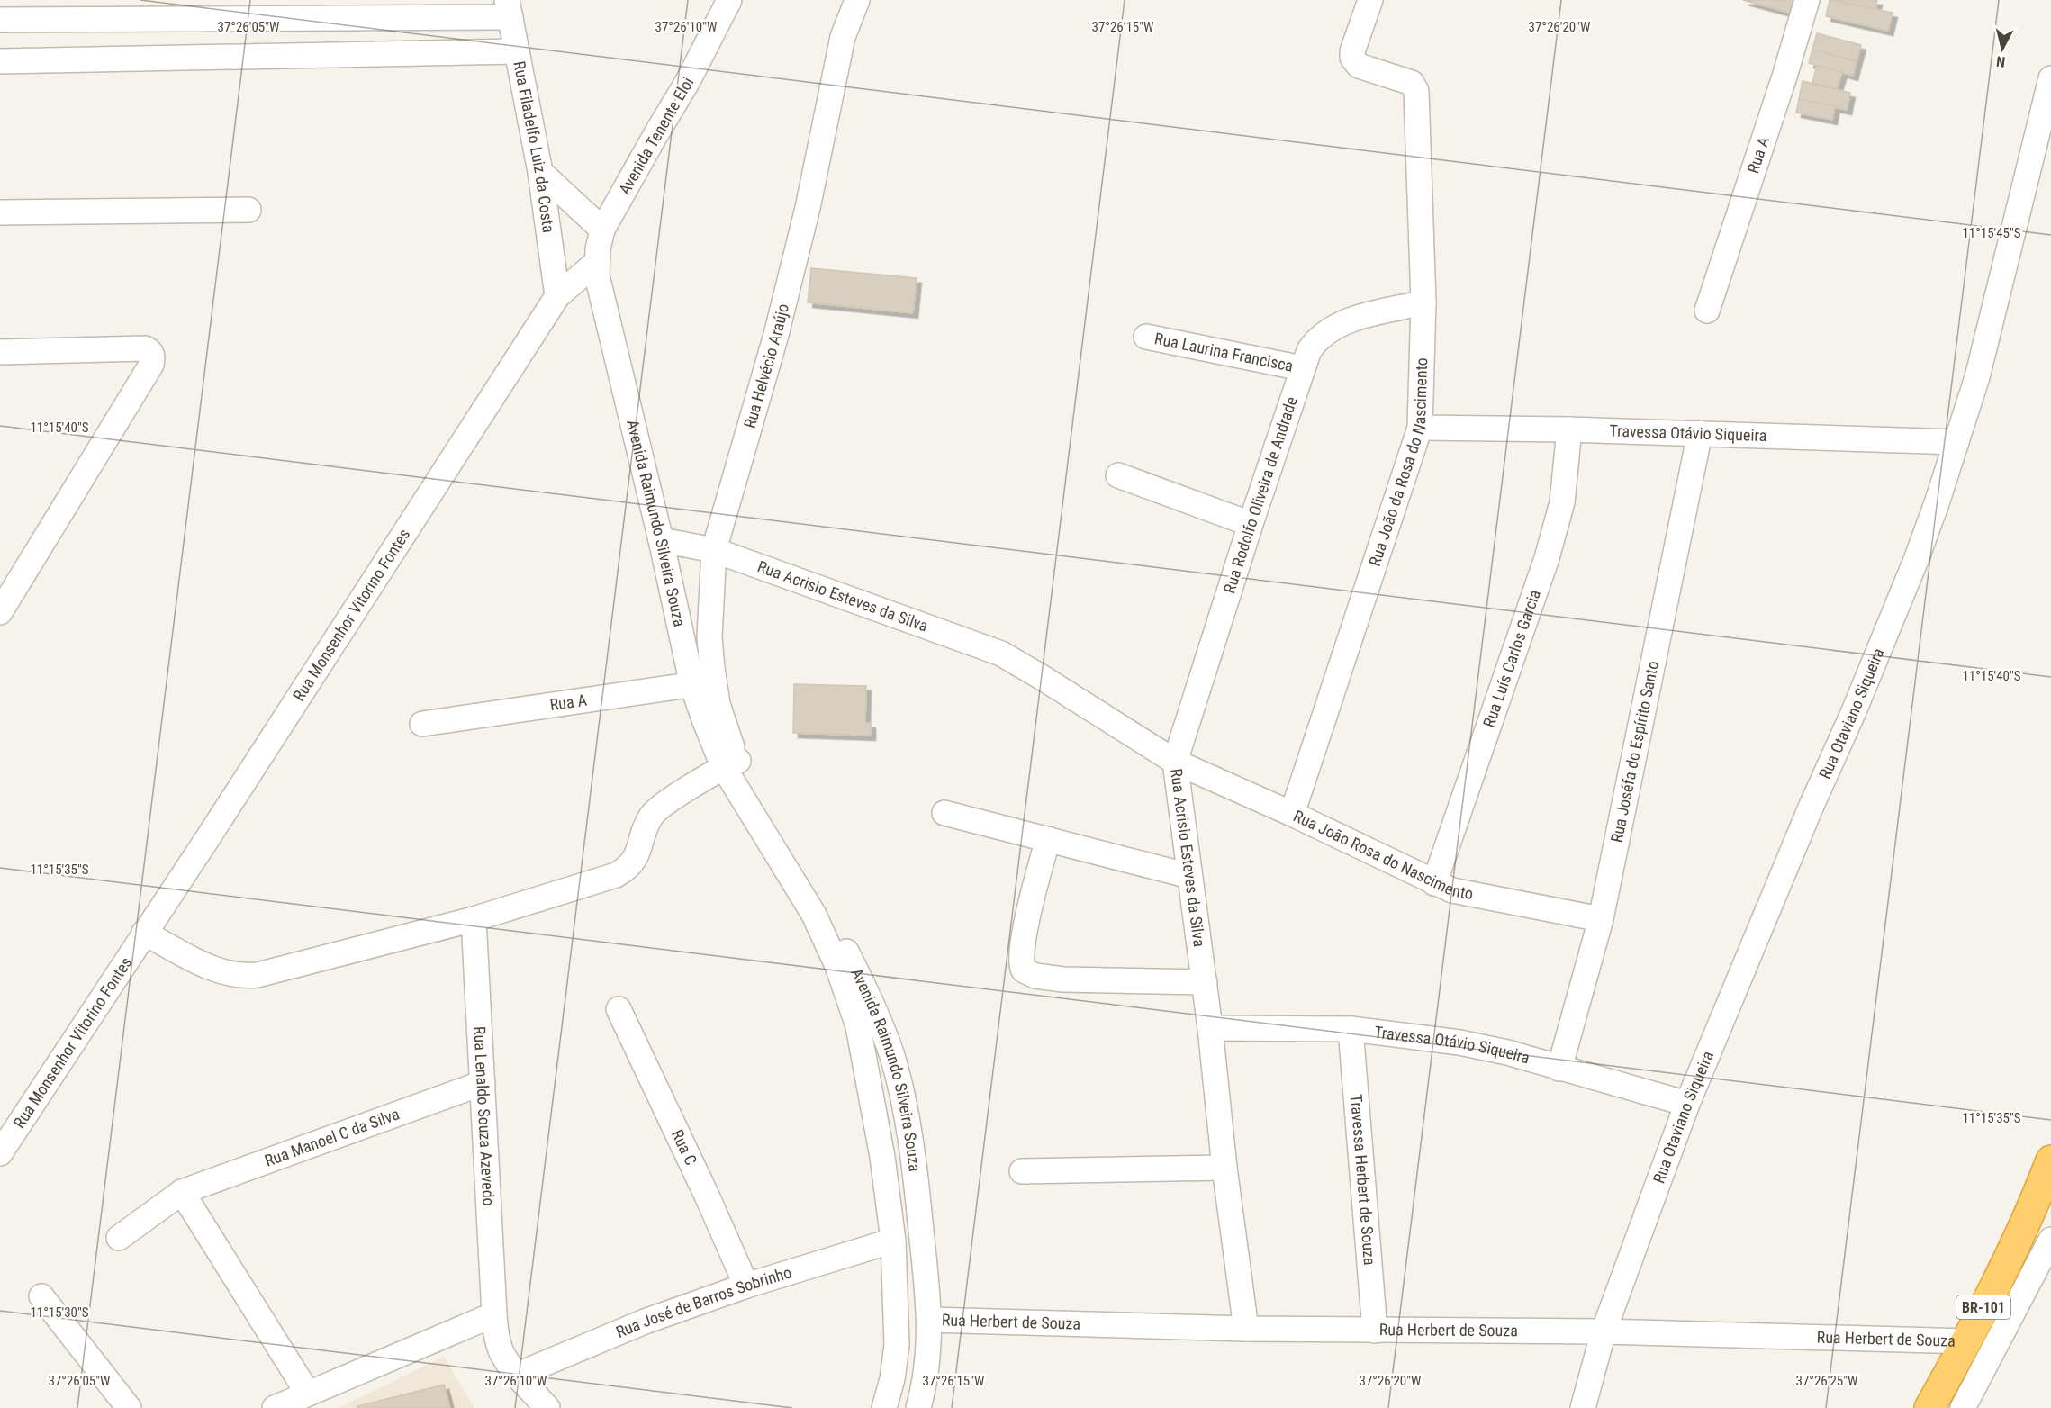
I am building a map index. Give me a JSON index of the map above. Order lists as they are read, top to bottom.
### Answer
{
  "streets": {
    "highway": ["BR-101"],
    "street": [
      "Avenida Tenente Eloi",
      "Rua Filadelfo Luiz da Costa",
      "Rua A",
      "Rua Laurina Francisca",
      "Rua Helvécio Araújo",
      "Travessa Otávio Siqueira",
      "Rua João da Rosa do Nascimento",
      "Rua Rodolfo Oliveira de Andrade",
      "Avenida Raimundo Silveira Souza",
      "Rua Acrisio Esteves da Silva",
      "Rua Monsenhor Vitorino Fontes",
      "Rua Luís Carlos Garcia",
      "Rua Otaviano Siqueira",
      "Rua Joséfa do Espírito Santo",
      "Rua João Rosa do Nascimento",
      "Rua Lenaldo Souza Azevedo",
      "Rua Manoel C da Silva",
      "Rua C",
      "Travessa Herbert de Souza",
      "Rua José de Barros Sobrinho",
      "Rua Herbert de Souza"
    ]
  },
  "crossings": [
    ["Avenida Tenente Eloi", "Avenida Raimundo Silveira Souza"],
    ["Avenida Tenente Eloi", "Rua Monsenhor Vitorino Fontes"],
    ["Rua Filadelfo Luiz da Costa", "Rua Monsenhor Vitorino Fontes"],
    ["Rua A", "Rua Helvécio Araújo"],
    ["Rua A", "Avenida Raimundo Silveira Souza"],
    ["Rua Laurina Francisca", "Rua Rodolfo Oliveira de Andrade"],
    ["Rua Helvécio Araújo", "Avenida Raimundo Silveira Souza"],
    ["Rua Helvécio Araújo", "Rua Acrisio Esteves da Silva"],
    ["Travessa Otávio Siqueira", "Rua João da Rosa do Nascimento"],
    ["Travessa Otávio Siqueira", "Rua Acrisio Esteves da Silva"],
    ["Travessa Otávio Siqueira", "Rua Luís Carlos Garcia"],
    ["Travessa Otávio Siqueira", "Rua Otaviano Siqueira"],
    ["Travessa Otávio Siqueira", "Rua Joséfa do Espírito Santo"],
    ["Travessa Otávio Siqueira", "Travessa Herbert de Souza"],
    ["Rua João da Rosa do Nascimento", "Rua Rodolfo Oliveira de Andrade"],
    ["Rua João da Rosa do Nascimento", "Rua João Rosa do Nascimento"],
    ["Rua Rodolfo Oliveira de Andrade", "Rua Acrisio Esteves da Silva"],
    ["Rua Rodolfo Oliveira de Andrade", "Rua João Rosa do Nascimento"],
    ["Avenida Raimundo Silveira Souza", "Rua Acrisio Esteves da Silva"],
    ["Avenida Raimundo Silveira Souza", "Rua Monsenhor Vitorino Fontes"],
    ["Avenida Raimundo Silveira Souza", "Rua José de Barros Sobrinho"],
    ["Avenida Raimundo Silveira Souza", "Rua Herbert de Souza"],
    ["Rua Acrisio Esteves da Silva", "Rua João Rosa do Nascimento"],
    ["Rua Acrisio Esteves da Silva", "Rua Herbert de Souza"],
    ["Rua Luís Carlos Garcia", "Rua João Rosa do Nascimento"],
    ["Rua Otaviano Siqueira", "Rua Herbert de Souza"],
    ["Rua Joséfa do Espírito Santo", "Rua João Rosa do Nascimento"],
    ["Rua Lenaldo Souza Azevedo", "Rua Manoel C da Silva"],
    ["Rua C", "Rua José de Barros Sobrinho"],
    ["Travessa Herbert de Souza", "Rua Herbert de Souza"],
    ["BR-101", "Rua Herbert de Souza"]
  ],
  "north": "bottom",
  "coordinates": [
    "37°26'05\"W",
    "37°26'10\"W",
    "37°26'15\"W",
    "37°26'20\"W",
    "11°15'45\"S",
    "11°15'40\"S",
    "11°15'35\"S",
    "11°15'30\"S",
    "37°26'25\"W"
  ]
}
